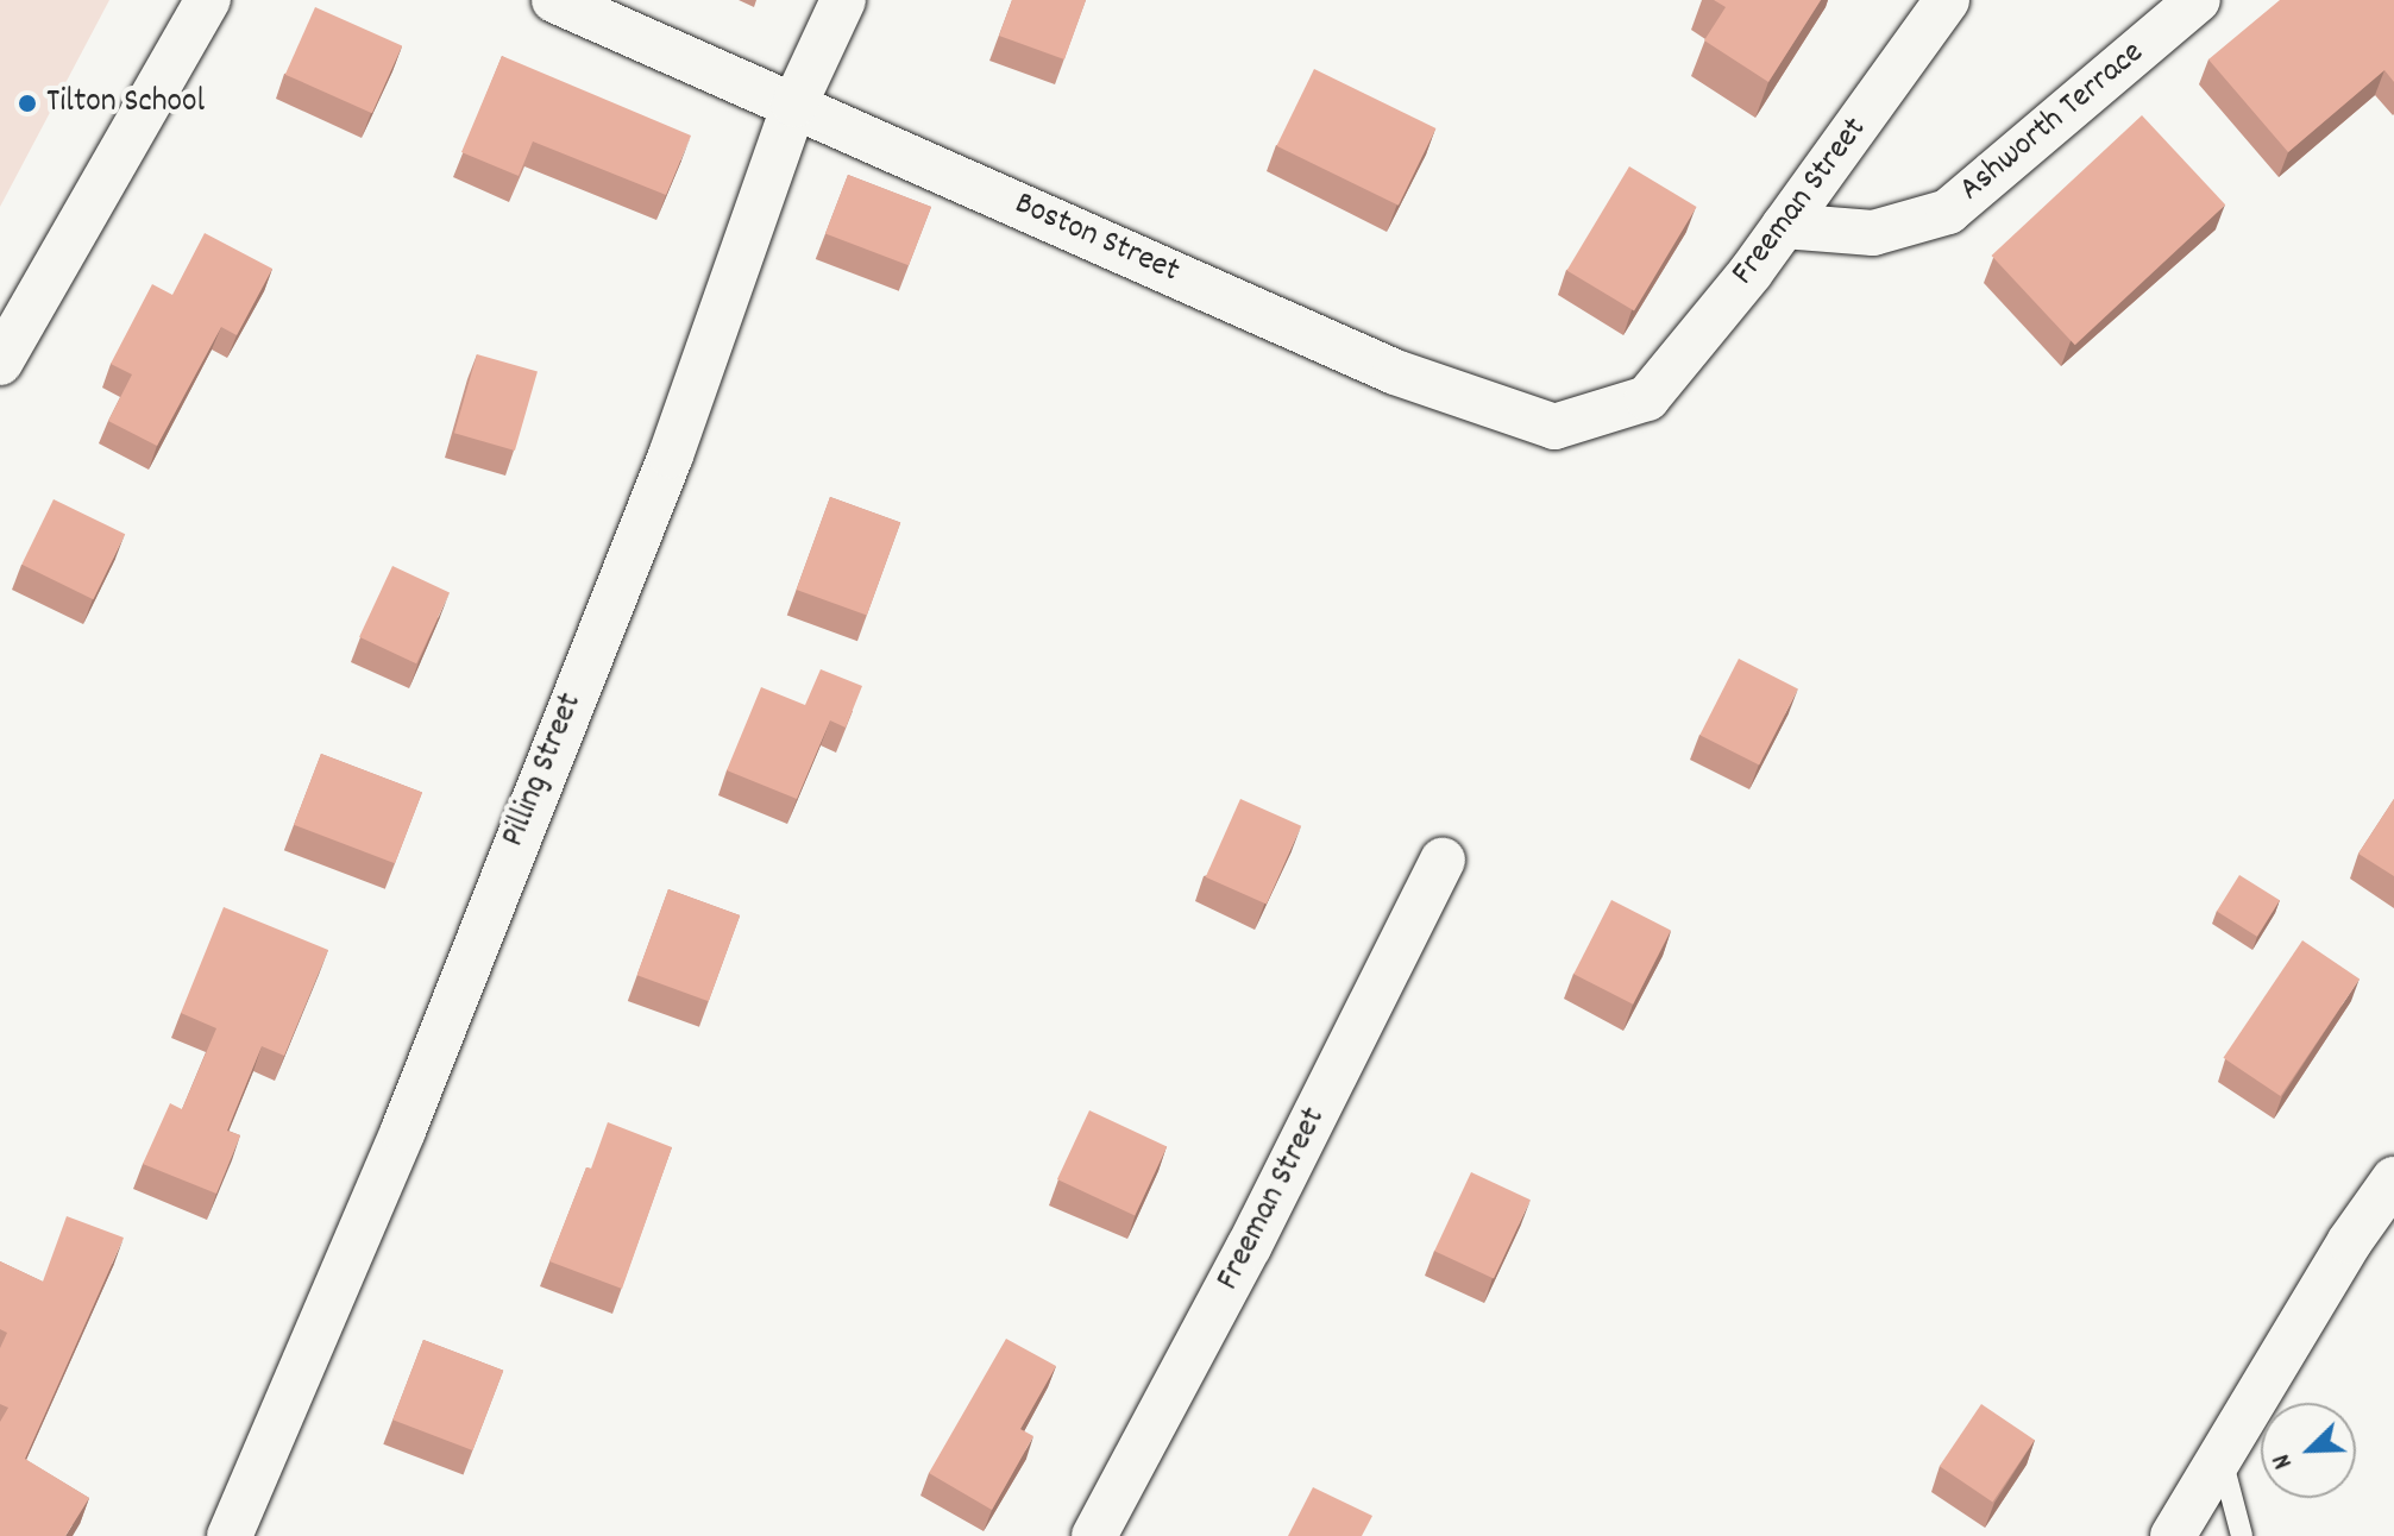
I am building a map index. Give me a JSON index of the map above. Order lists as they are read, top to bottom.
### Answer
{
  "streets": {
    "street": [
      "Ashworth Terrace",
      "Freeman Street",
      "Boston Street",
      "Pilling Street"
    ]
  },
  "crossings": [
    ["Ashworth Terrace", "Freeman Street"],
    ["Freeman Street", "Boston Street"],
    ["Boston Street", "Pilling Street"]
  ],
  "places": ["Tilton School"],
  "north": "bottom left"
}
